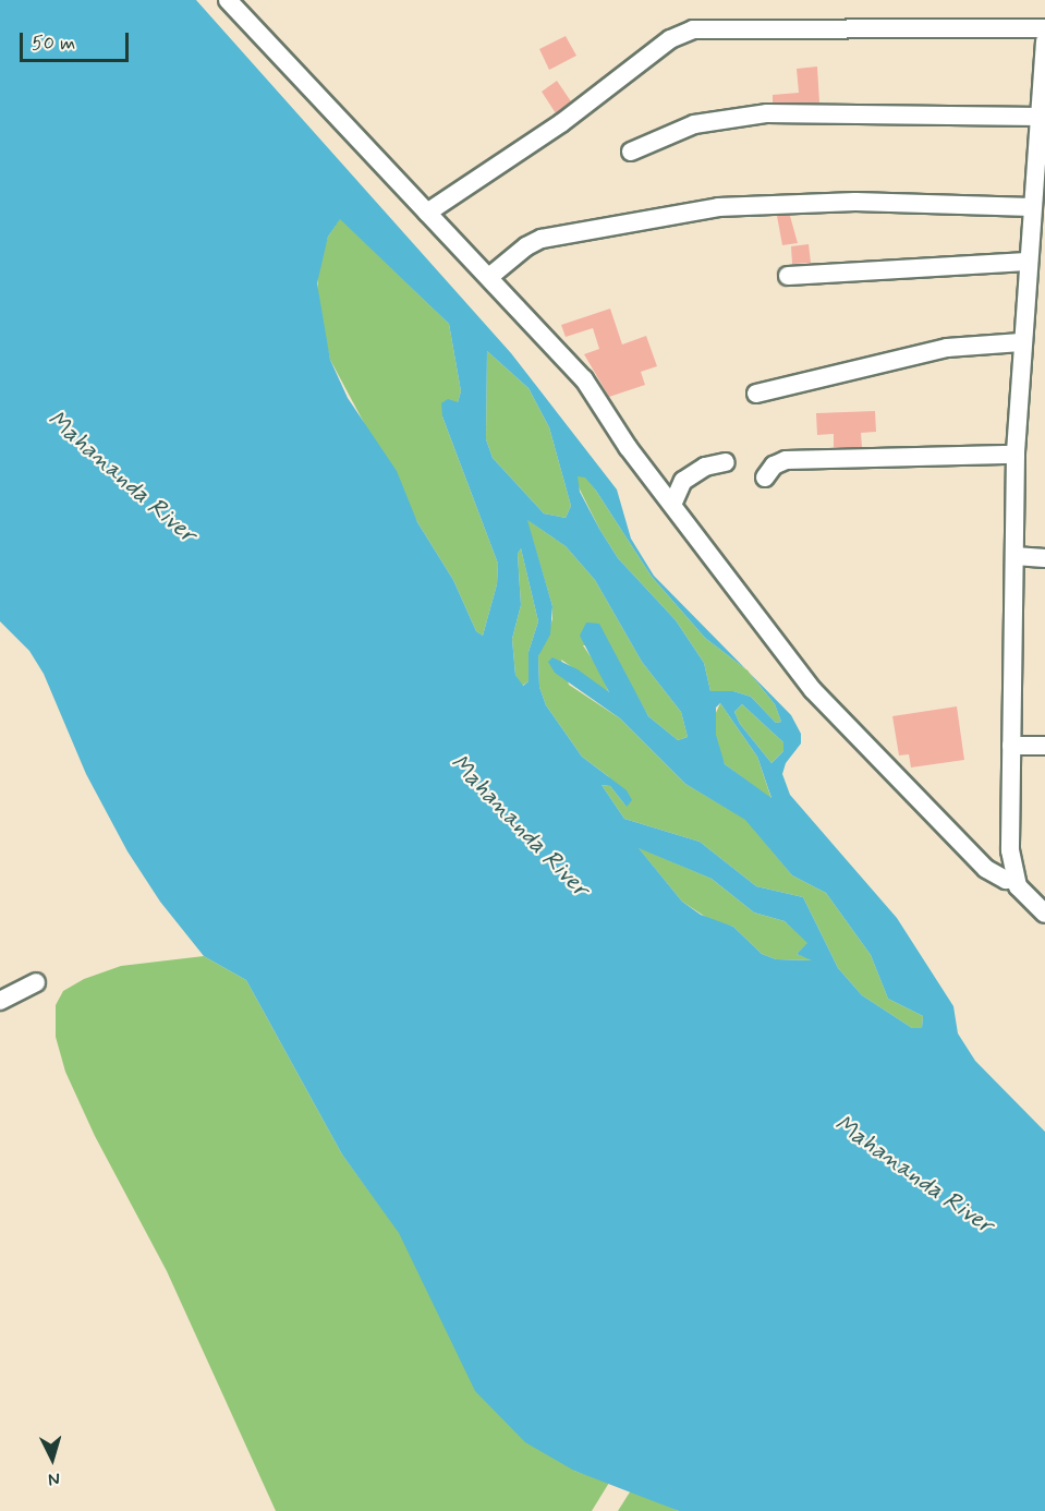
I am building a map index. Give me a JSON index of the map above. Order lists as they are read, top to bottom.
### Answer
{
  "water": ["Mahananda River"],
  "scale_bar": "50 m",
  "north": "bottom"
}
